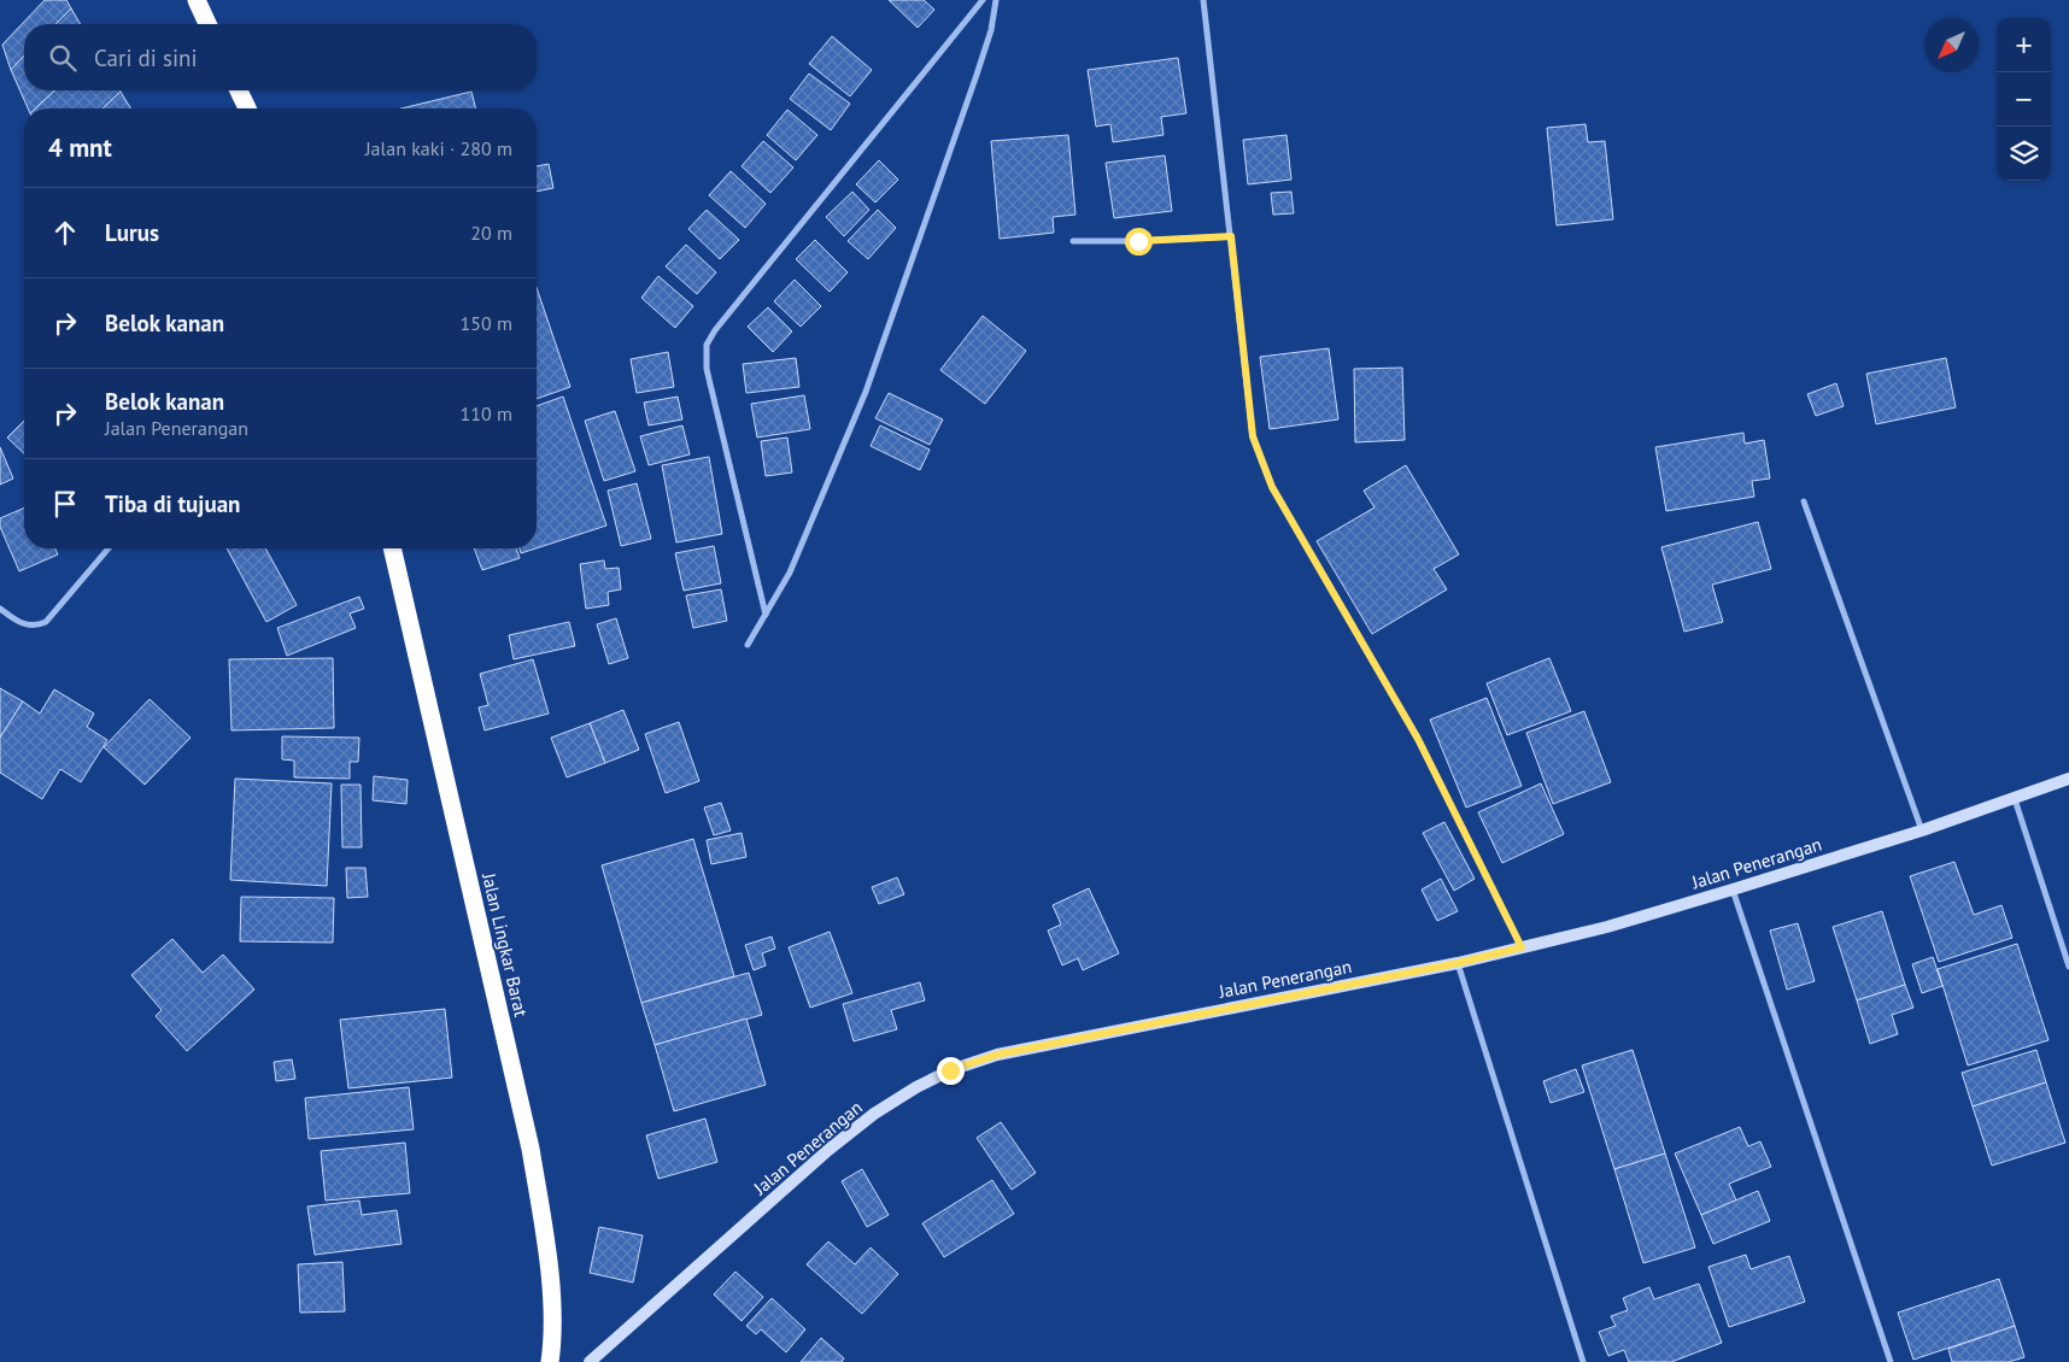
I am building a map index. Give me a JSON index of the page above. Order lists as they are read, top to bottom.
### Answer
{
  "streets": {
    "highway": ["Jalan Lingkar Barat"],
    "street": ["Jalan Penerangan"]
  },
  "north": "bottom left",
  "page": {
    "map_buttons": ["+", "−"],
    "search": "Cari di sini",
    "heading": ["4 mnt", "Jalan kaki · 280 m"],
    "list": [
      ["Lurus", "20 m"],
      ["Belok kanan", "150 m"],
      ["Belok kanan", "Jalan Penerangan", "110 m"],
      "Tiba di tujuan"
    ]
  }
}
